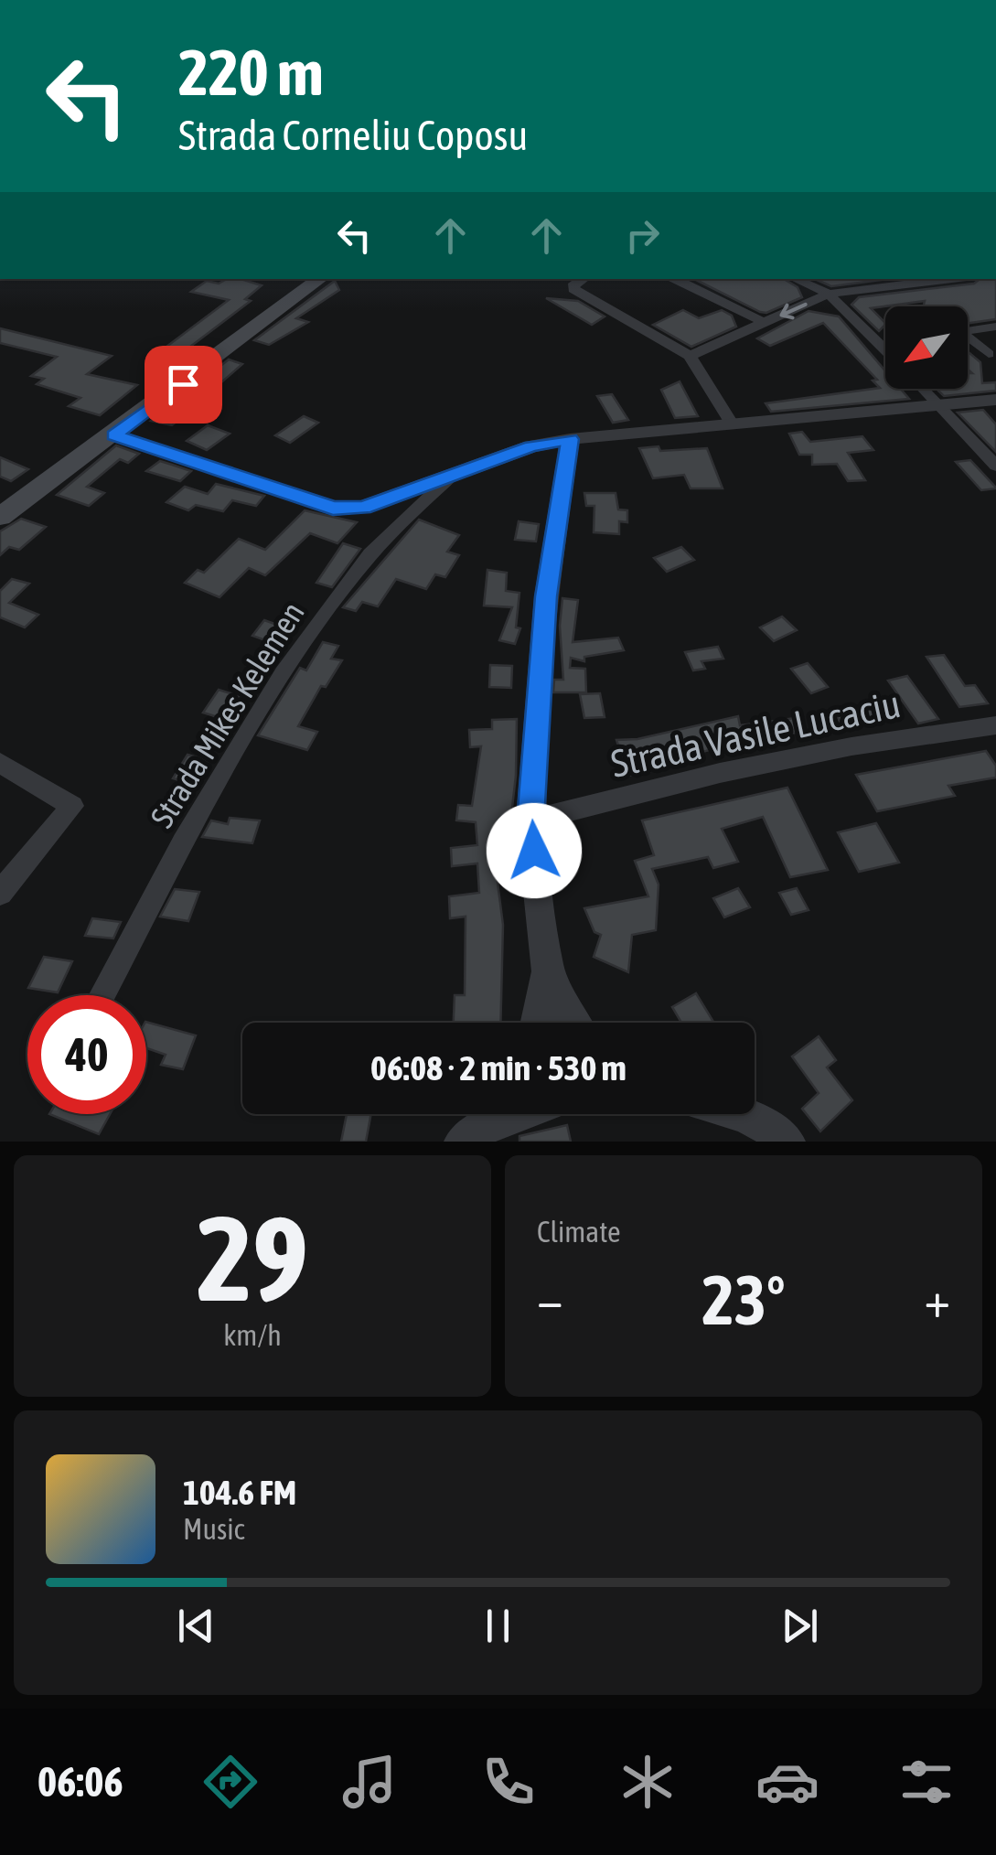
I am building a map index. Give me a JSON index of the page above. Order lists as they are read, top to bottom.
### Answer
{
  "streets": {
    "street": ["Strada Mikes Kelemen", "Strada Vasile Lucaciu"]
  },
  "north": "bottom left",
  "page": {
    "turn": ["220 m", "Strada Corneliu Coposu"],
    "limit": "40",
    "trip": "06:08 · 2 min · 530 m",
    "tile": [
      ["29", "km/h"],
      "Climate"
    ],
    "heat": ["−", "23°", "+"],
    "song": ["104.6 FM", "Music"],
    "tabs": "06:06"
  }
}
